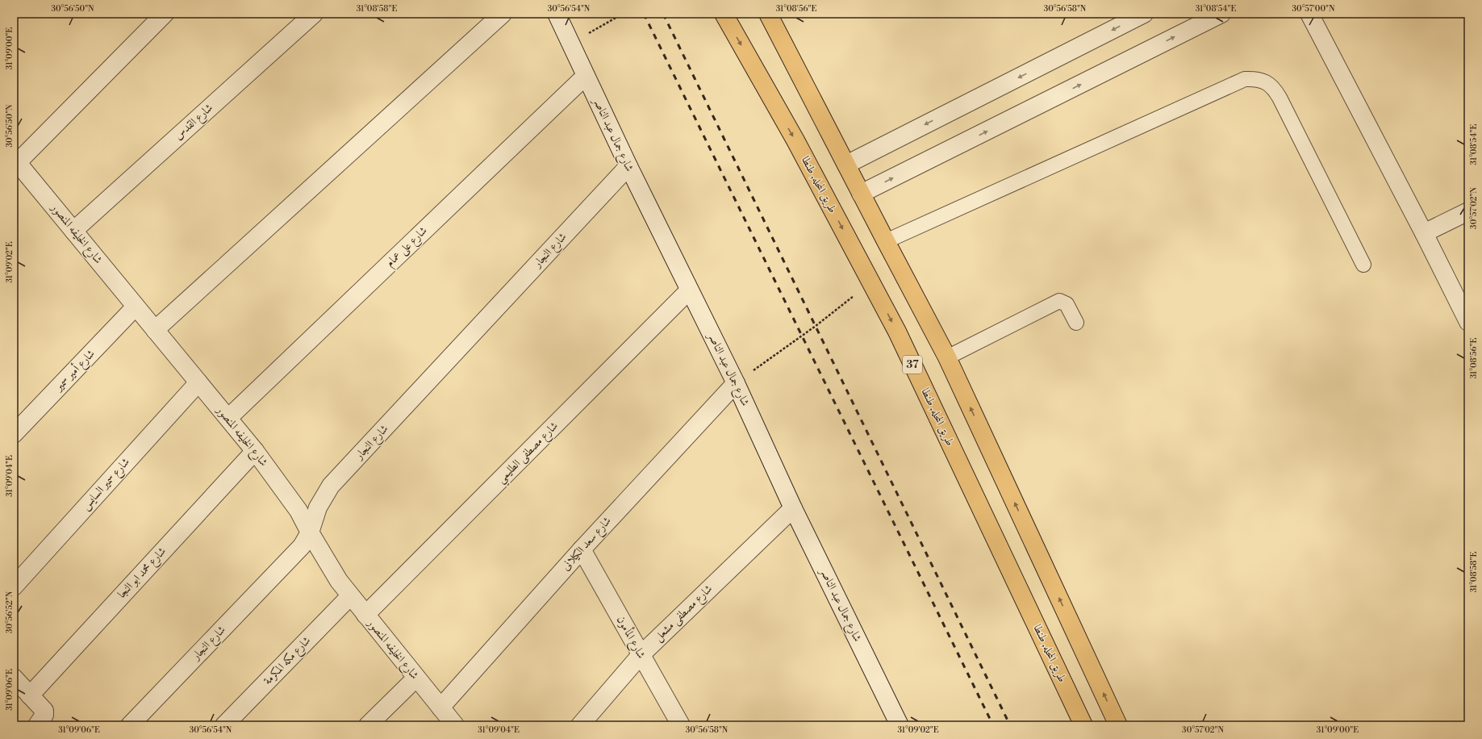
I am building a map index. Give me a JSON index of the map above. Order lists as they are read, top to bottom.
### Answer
{
  "streets": {
    "main road": ["طريق المحله, طنطا", "37"],
    "street": [
      "شارع القدس",
      "شارع جمال عبد الناصر",
      "شارع الخليفه المنصور",
      "شارع على عمام",
      "شارع النجار",
      "شارع أمير سمير",
      "شارع مصطفى الطليمي",
      "شارع سمير السايس",
      "شارع سعد الكيلانى",
      "شارع محمد ابو النجا",
      "شارع مصطفى مشعل",
      "شارع المأمون",
      "شارع مكه المكرمة"
    ]
  },
  "crossings": [
    ["شارع القدس", "شارع الخليفه المنصور"],
    ["شارع جمال عبد الناصر", "شارع على عمام"],
    ["شارع جمال عبد الناصر", "شارع النجار"],
    ["شارع جمال عبد الناصر", "شارع مصطفى الطليمي"],
    ["شارع جمال عبد الناصر", "شارع سعد الكيلانى"],
    ["شارع جمال عبد الناصر", "شارع مصطفى مشعل"],
    ["شارع الخليفه المنصور", "شارع على عمام"],
    ["شارع الخليفه المنصور", "شارع النجار"],
    ["شارع الخليفه المنصور", "شارع أمير سمير"],
    ["شارع الخليفه المنصور", "شارع مصطفى الطليمي"],
    ["شارع الخليفه المنصور", "شارع سمير السايس"],
    ["شارع الخليفه المنصور", "شارع سعد الكيلانى"],
    ["شارع الخليفه المنصور", "شارع محمد ابو النجا"],
    ["شارع الخليفه المنصور", "شارع مكه المكرمة"],
    ["شارع سعد الكيلانى", "شارع المأمون"],
    ["شارع مصطفى مشعل", "شارع المأمون"]
  ],
  "coordinates": [
    "30°56'50\"N",
    "31°08'58\"E",
    "30°56'54\"N",
    "31°08'56\"E",
    "30°56'58\"N",
    "31°08'54\"E",
    "30°57'00\"N",
    "31°09'00\"E",
    "30°57'02\"N",
    "31°09'02\"E",
    "31°09'04\"E",
    "30°56'52\"N",
    "31°09'06\"E"
  ]
}
